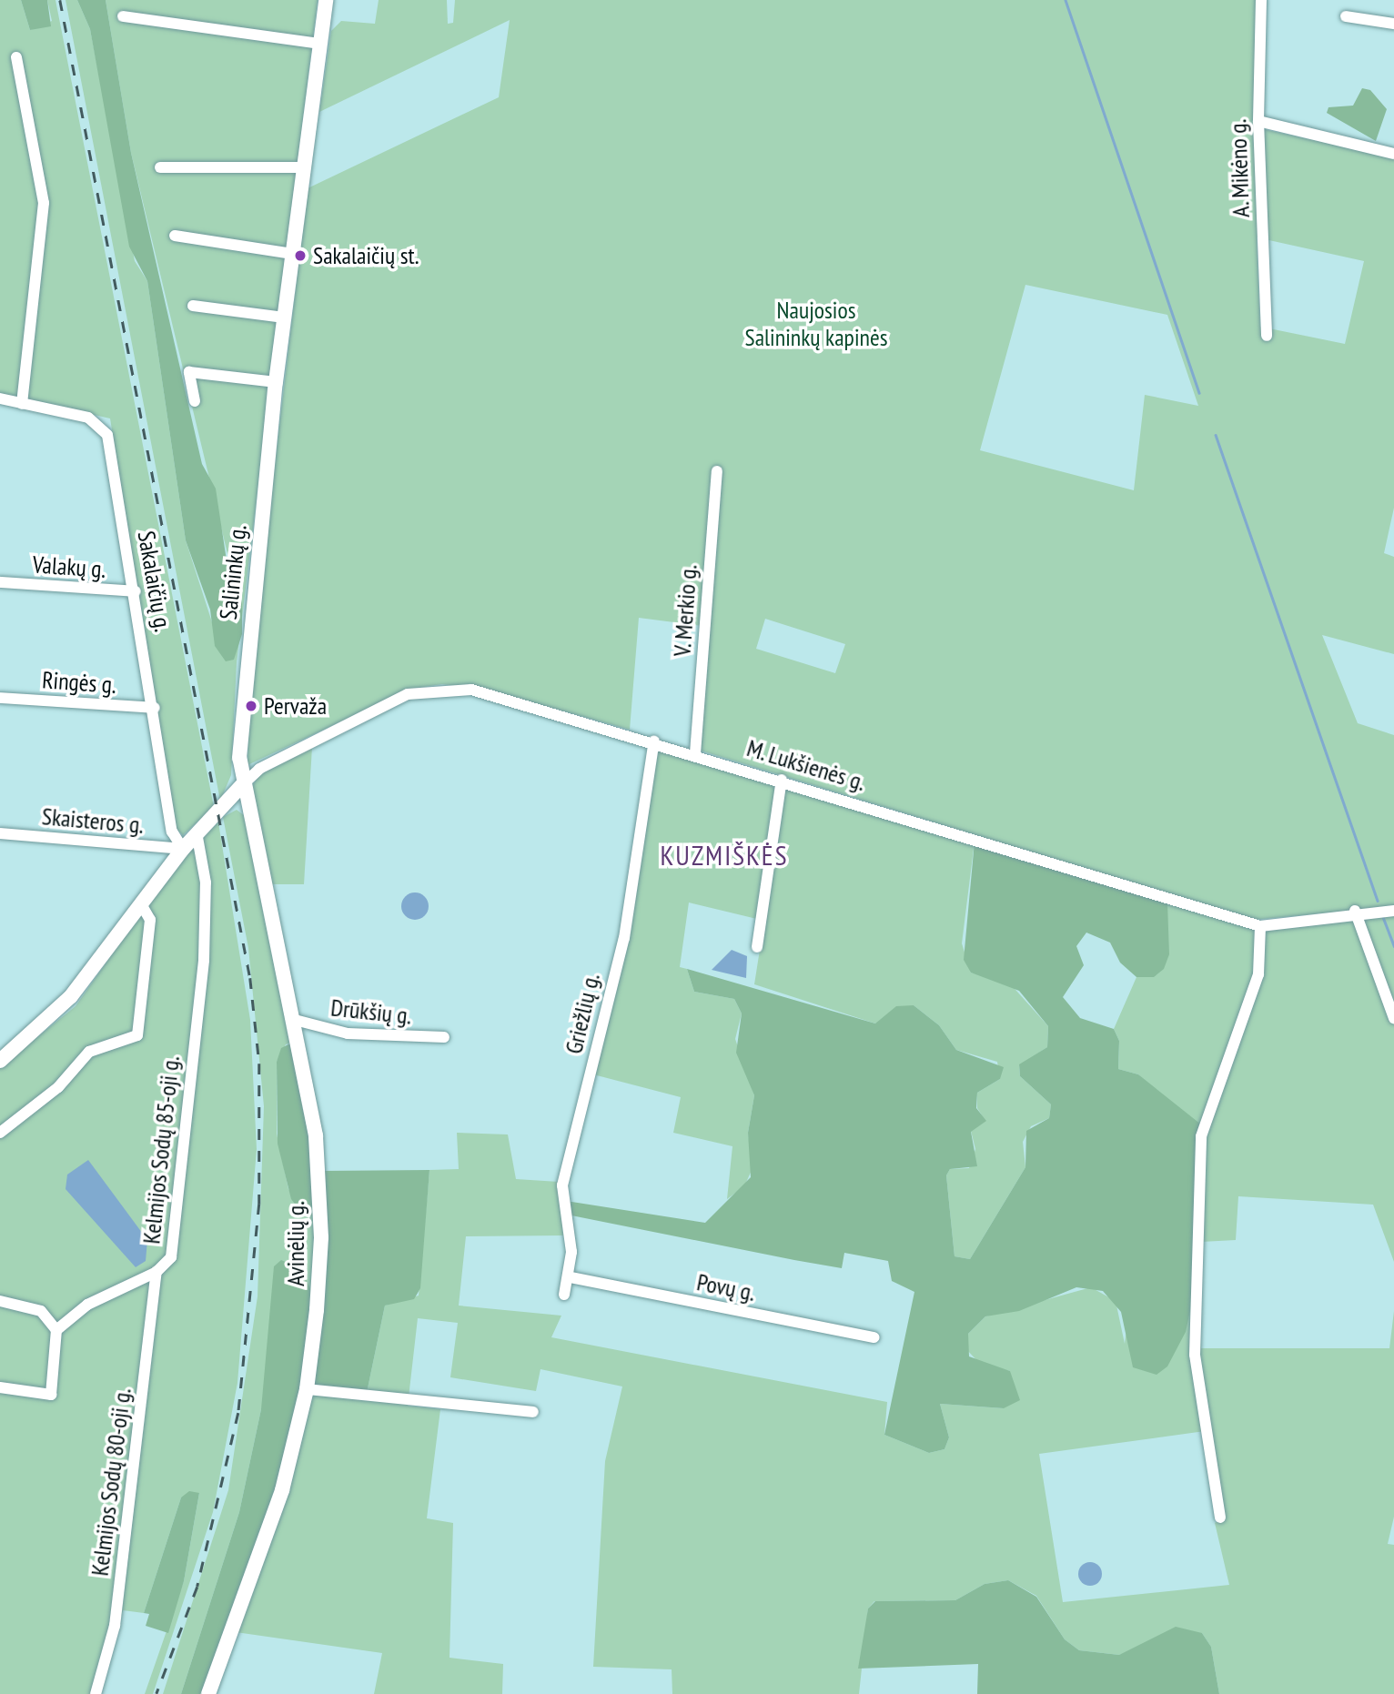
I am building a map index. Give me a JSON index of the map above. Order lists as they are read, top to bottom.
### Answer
{
  "streets": {
    "main road": ["Salininkų g.", "Avinėlių g."],
    "street": [
      "A. Mikėno g.",
      "Valakų g.",
      "Sakalaičių g.",
      "V. Merkio g.",
      "Ringės g.",
      "M. Lukšienės g.",
      "Skaisteros g.",
      "Drūkšių g.",
      "Griežlių g.",
      "Kelmijos Sodų 85-oji g.",
      "Povų g.",
      "Kelmijos Sodų 80-oji g."
    ]
  },
  "crossings": [
    ["Valakų g.", "Sakalaičių g."],
    ["Salininkų g.", "M. Lukšienės g."],
    ["Salininkų g.", "Avinėlių g."],
    ["Sakalaičių g.", "Ringės g."],
    ["Sakalaičių g.", "Skaisteros g."],
    ["V. Merkio g.", "M. Lukšienės g."],
    ["M. Lukšienės g.", "Griežlių g."],
    ["M. Lukšienės g.", "Avinėlių g."],
    ["Drūkšių g.", "Avinėlių g."],
    ["Griežlių g.", "Povų g."],
    ["Kelmijos Sodų 85-oji g.", "Kelmijos Sodų 80-oji g."]
  ],
  "districts": ["KUZMIŠKĖS"],
  "parks": ["Naujosios Salininkų kapinės"],
  "places": ["Sakalaičių st.", "Pervaža"]
}
